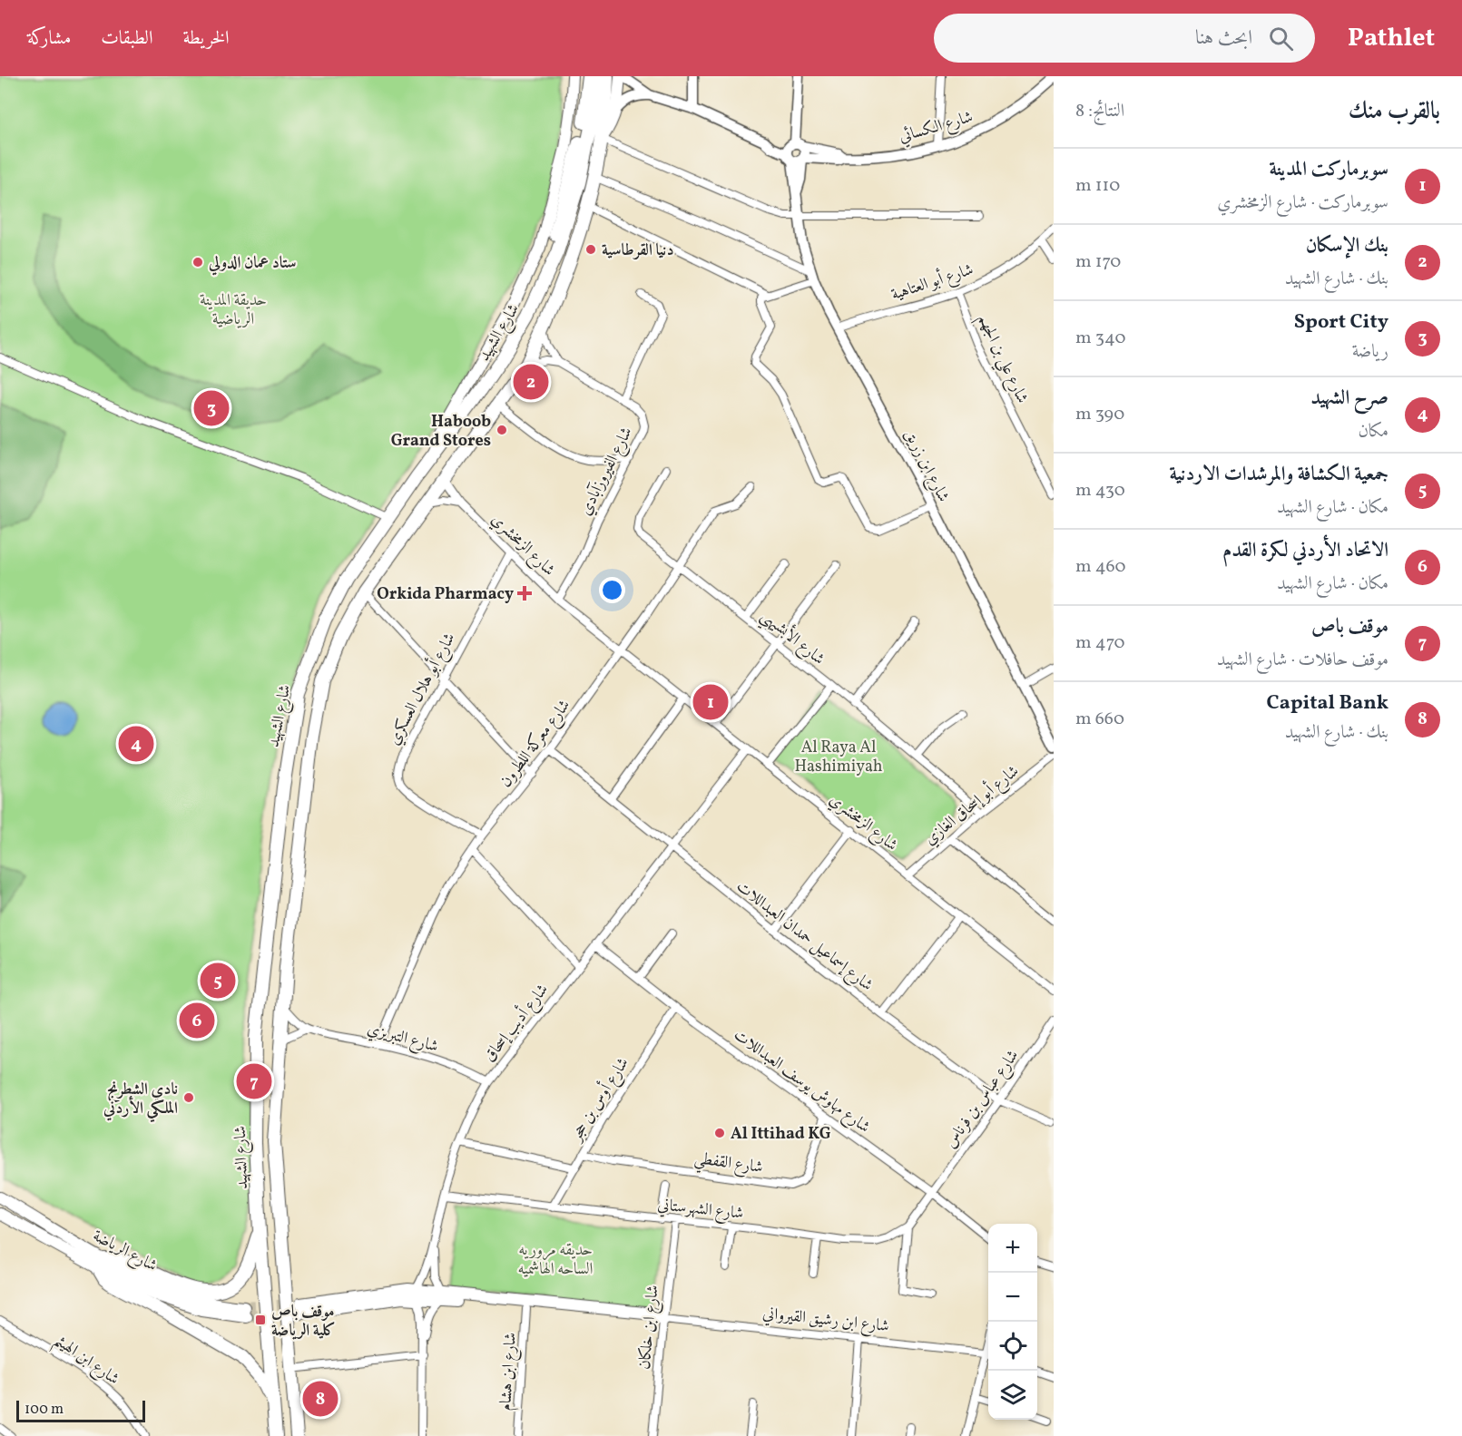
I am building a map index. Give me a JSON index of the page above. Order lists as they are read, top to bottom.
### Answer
{
  "streets": {
    "highway": ["شارع الشهيد"],
    "main road": ["شارع الرياضة", "شارع ابن رشيق القيرواني"],
    "street": [
      "شارع الكسائي",
      "شارع أبو العتاهية",
      "شارع علي بن الجهم",
      "شارع ابن زريق",
      "شارع الفيروزآبادي",
      "شارع الزمخشري",
      "شارع الأبشيهي",
      "شارع أبو هلال العسكري",
      "شارع معركة اللطرون",
      "شارع أبو إسحاق الغازي",
      "شارع إسماعيل حمدان العبداللات",
      "شارع أديب إسحاق",
      "شارع التبريزي",
      "شارع مهاوش يوسف العبداللات",
      "شارع أوس بن حجر",
      "شارع عباس بن فرناس",
      "شارع القفطي",
      "شارع الشهرستاني",
      "شارع ابن خلكان",
      "شارع ابن الهيثم",
      "شارع ابن هشام"
    ]
  },
  "crossings": [
    ["شارع الكسائي", "شارع ابن زريق"],
    ["شارع أبو العتاهية", "شارع علي بن الجهم"],
    ["شارع أبو العتاهية", "شارع ابن زريق"],
    ["شارع الشهيد", "شارع الزمخشري"],
    ["شارع الفيروزآبادي", "شارع الزمخشري"],
    ["شارع الزمخشري", "شارع أبو هلال العسكري"],
    ["شارع الزمخشري", "شارع معركة اللطرون"],
    ["شارع الزمخشري", "شارع أبو إسحاق الغازي"],
    ["شارع الزمخشري", "شارع أديب إسحاق"],
    ["شارع الأبشيهي", "شارع معركة اللطرون"],
    ["شارع الأبشيهي", "شارع أبو إسحاق الغازي"],
    ["شارع أبو هلال العسكري", "شارع معركة اللطرون"],
    ["شارع معركة اللطرون", "شارع إسماعيل حمدان العبداللات"],
    ["شارع معركة اللطرون", "شارع التبريزي"],
    ["شارع إسماعيل حمدان العبداللات", "شارع أديب إسحاق"],
    ["شارع إسماعيل حمدان العبداللات", "شارع عباس بن فرناس"],
    ["شارع أديب إسحاق", "شارع التبريزي"],
    ["شارع أديب إسحاق", "شارع مهاوش يوسف العبداللات"],
    ["شارع أديب إسحاق", "شارع الشهرستاني"],
    ["شارع أديب إسحاق", "شارع ابن رشيق القيرواني"],
    ["شارع مهاوش يوسف العبداللات", "شارع أوس بن حجر"],
    ["شارع مهاوش يوسف العبداللات", "شارع عباس بن فرناس"],
    ["شارع مهاوش يوسف العبداللات", "شارع القفطي"],
    ["شارع مهاوش يوسف العبداللات", "شارع الشهرستاني"],
    ["شارع أوس بن حجر", "شارع القفطي"],
    ["شارع أوس بن حجر", "شارع الشهرستاني"],
    ["شارع عباس بن فرناس", "شارع الشهرستاني"],
    ["شارع الشهرستاني", "شارع ابن خلكان"],
    ["شارع ابن رشيق القيرواني", "شارع ابن خلكان"],
    ["شارع ابن رشيق القيرواني", "شارع ابن هشام"]
  ],
  "parks": ["حديقة المدينة الرياضية", "Al Raya Al Hashimiyah", "حديقه مروريه الساحه الهاشميه"],
  "places": {
    "other": [
      "دنيا القرطاسية",
      "ستاد عمان الدولي",
      "Haboob Grand Stores",
      "نادي الشطرنج الملكي الأردني",
      "Al Ittihad KG"
    ],
    "health": ["Orkida Pharmacy"],
    "transit": ["موقف باص كلية الرياضة"]
  },
  "scale_bar": "100 m",
  "page": {
    "header": "Pathlet",
    "search": "ابحث هنا",
    "nav": ["الخريطة", "الطبقات", "مشاركة"],
    "heading": ["بالقرب منك", "النتائج: 8"],
    "list": [
      {
        "mark": "1",
        "name": "سوبرماركت المدينة",
        "note": "سوبرماركت · شارع الزمخشري",
        "value": "110 m"
      },
      {
        "mark": "2",
        "name": "بنك الإسكان",
        "note": "بنك · شارع الشهيد",
        "value": "170 m"
      },
      {
        "mark": "3",
        "name": "Sport City",
        "note": "رياضة",
        "value": "340 m"
      },
      {
        "mark": "4",
        "name": "صرح الشهيد",
        "note": "مكان",
        "value": "390 m"
      },
      {
        "mark": "5",
        "name": "جمعية الكشافة والمرشدات الاردنية",
        "note": "مكان · شارع الشهيد",
        "value": "430 m"
      },
      {
        "mark": "6",
        "name": "الاتحاد الأردني لكرة القدم",
        "note": "مكان · شارع الشهيد",
        "value": "460 m"
      },
      {
        "mark": "7",
        "name": "موقف باص",
        "note": "موقف حافلات · شارع الشهيد",
        "value": "470 m"
      },
      {
        "mark": "8",
        "name": "Capital Bank",
        "note": "بنك · شارع الشهيد",
        "value": "660 m"
      }
    ],
    "pins": [
      "2",
      "3",
      "1",
      "4",
      "5",
      "6",
      "7",
      "8"
    ],
    "map_buttons": ["+", "−"],
    "scale": "100 m"
  }
}
